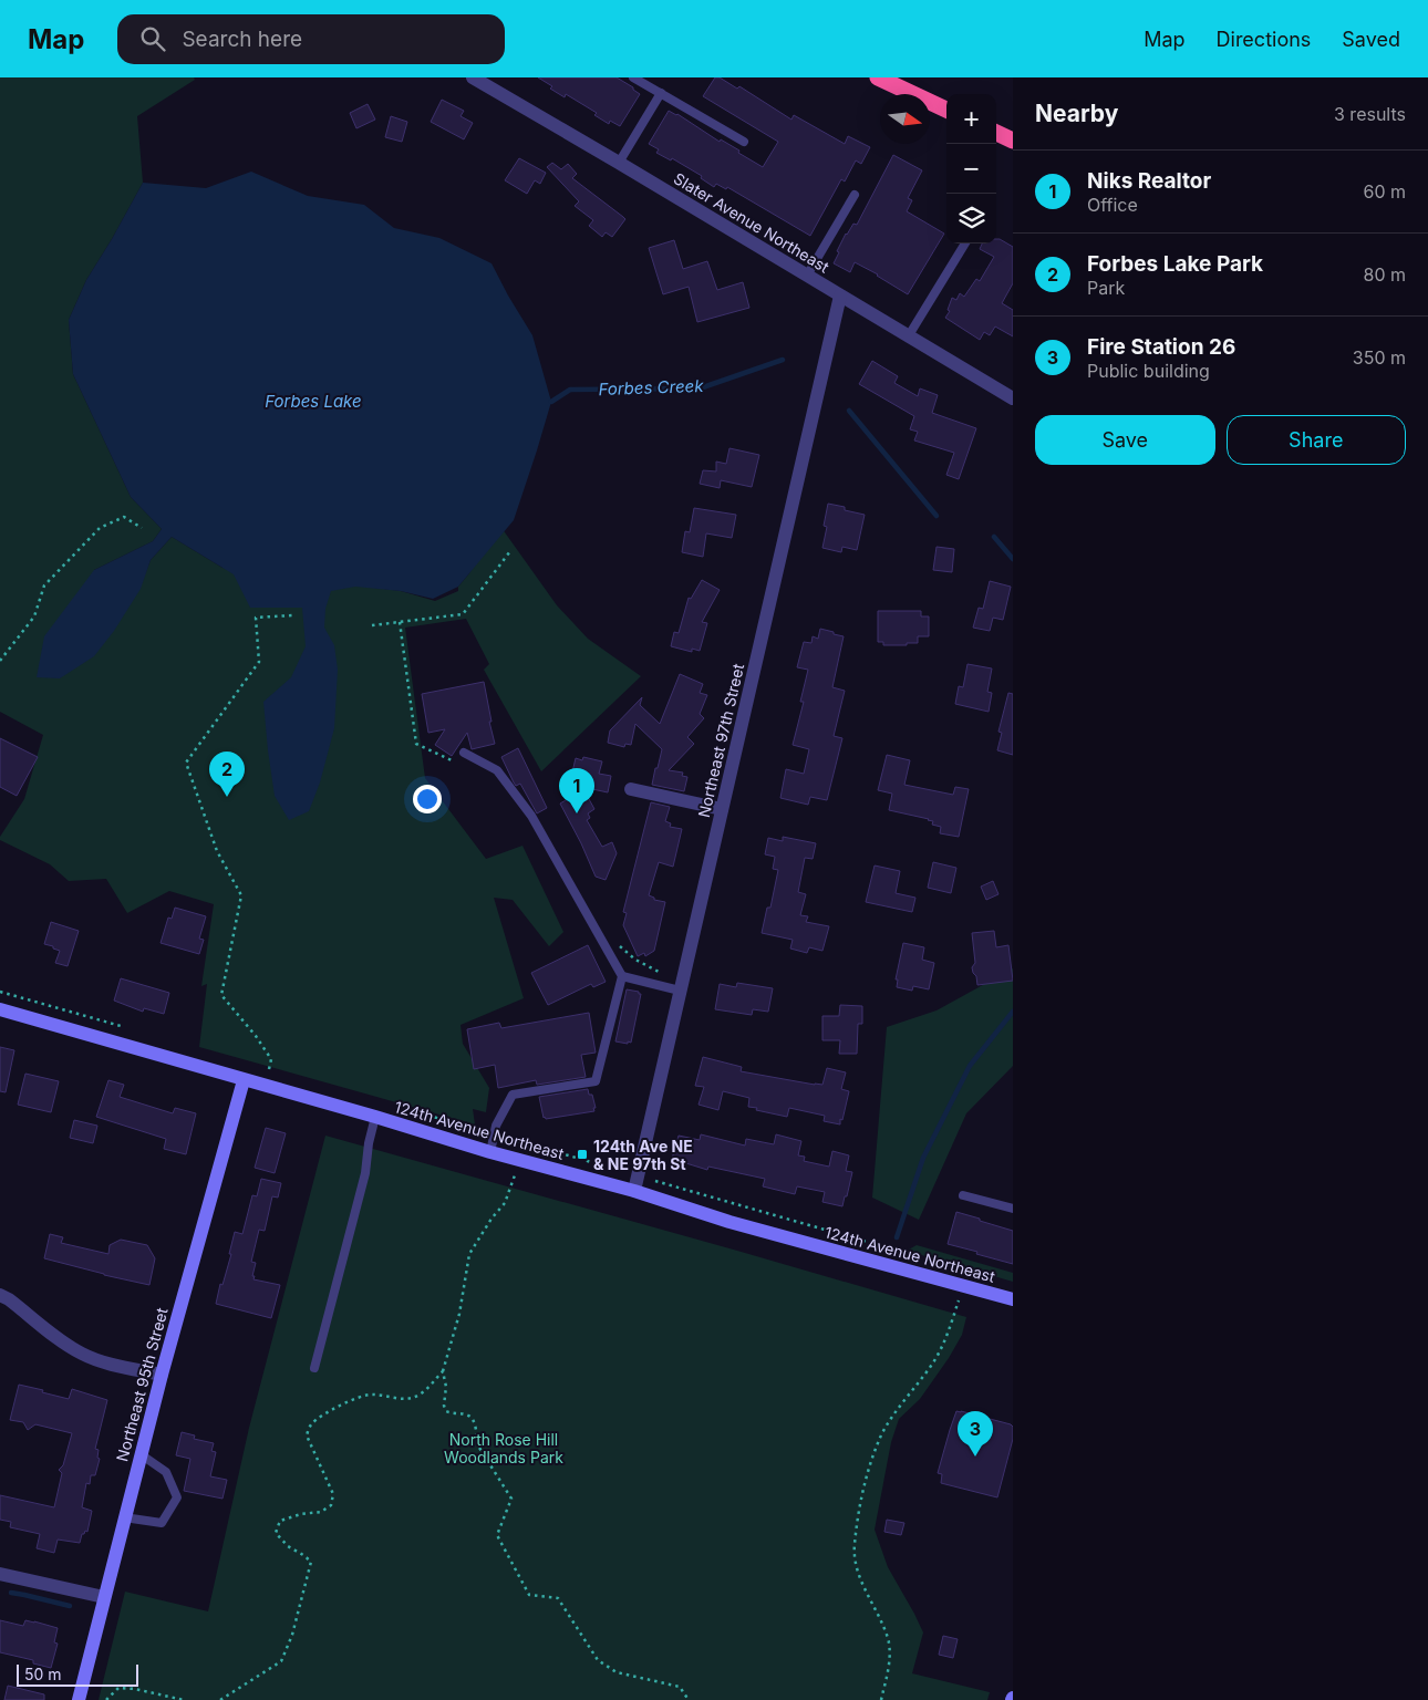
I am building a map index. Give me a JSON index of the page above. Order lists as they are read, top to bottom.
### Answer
{
  "streets": {
    "main road": ["124th Avenue Northeast", "Northeast 95th Street"],
    "street": ["Slater Avenue Northeast", "Northeast 97th Street"]
  },
  "crossings": [
    ["Slater Avenue Northeast", "Northeast 97th Street"],
    ["Northeast 97th Street", "124th Avenue Northeast"],
    ["124th Avenue Northeast", "Northeast 95th Street"]
  ],
  "water": ["Forbes Creek", "Forbes Lake"],
  "parks": ["North Rose Hill Woodlands Park"],
  "places": {
    "transit": ["124th Ave NE & NE 97th St"]
  },
  "scale_bar": "50 m",
  "north": "right",
  "page": {
    "header": "Map",
    "search": "Search here",
    "nav": ["Map", "Directions", "Saved"],
    "heading": ["Nearby", "3 results"],
    "map_buttons": ["+", "−"],
    "list": [
      {
        "mark": "1",
        "name": "Niks Realtor",
        "note": "Office",
        "value": "60 m"
      },
      {
        "mark": "2",
        "name": "Forbes Lake Park",
        "note": "Park",
        "value": "80 m"
      },
      {
        "mark": "3",
        "name": "Fire Station 26",
        "note": "Public building",
        "value": "350 m"
      }
    ],
    "buttons": ["Save", "Share"],
    "pins": ["2", "1", "3"],
    "scale": "50 m"
  }
}
